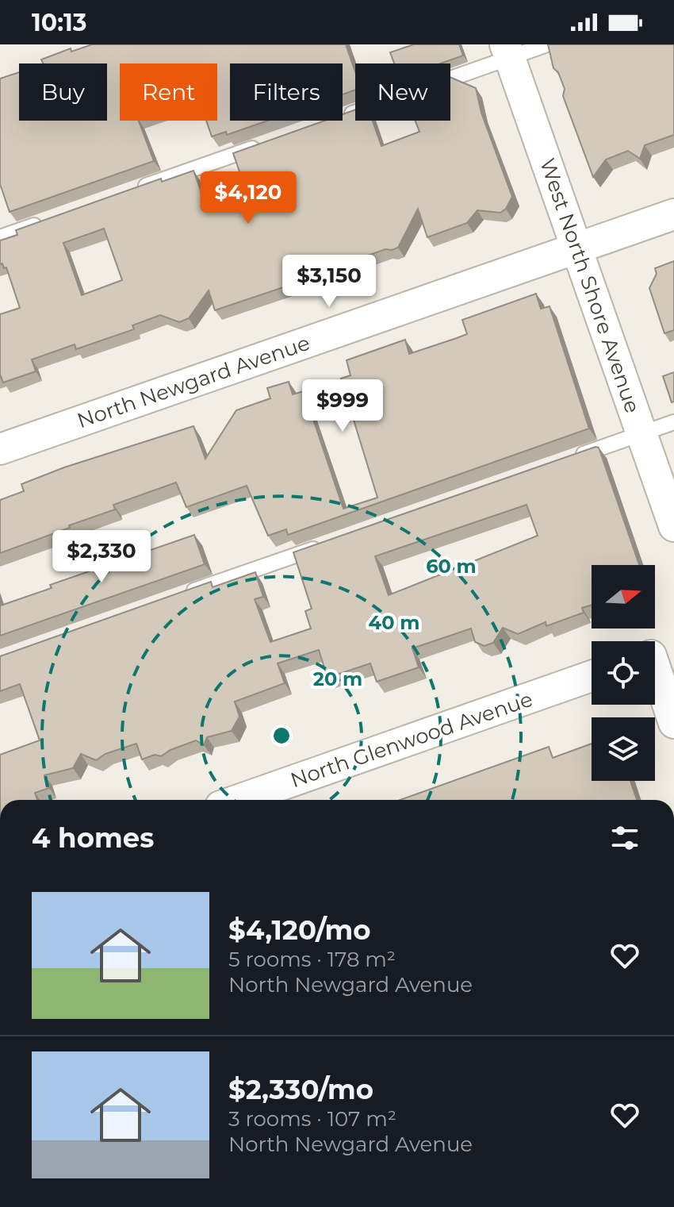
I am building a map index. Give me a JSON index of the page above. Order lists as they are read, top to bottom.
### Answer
{
  "streets": {
    "street": ["West North Shore Avenue", "North Newgard Avenue", "North Glenwood Avenue"]
  },
  "crossings": [
    ["West North Shore Avenue", "North Newgard Avenue"]
  ],
  "north": "right",
  "page": {
    "status": "10:13",
    "chip": [
      "Buy",
      "Rent",
      "Filters",
      "New"
    ],
    "price": [
      "$4,120",
      "$3,150",
      "$999",
      "$2,330"
    ],
    "heading": "4 homes",
    "list": [
      {
        "name": "$4,120/mo",
        "note": "5 rooms · 178 m² · North Newgard Avenue"
      },
      {
        "name": "$2,330/mo",
        "note": "3 rooms · 107 m² · North Newgard Avenue"
      }
    ]
  },
  "rings": ["60 m", "40 m", "20 m"]
}
